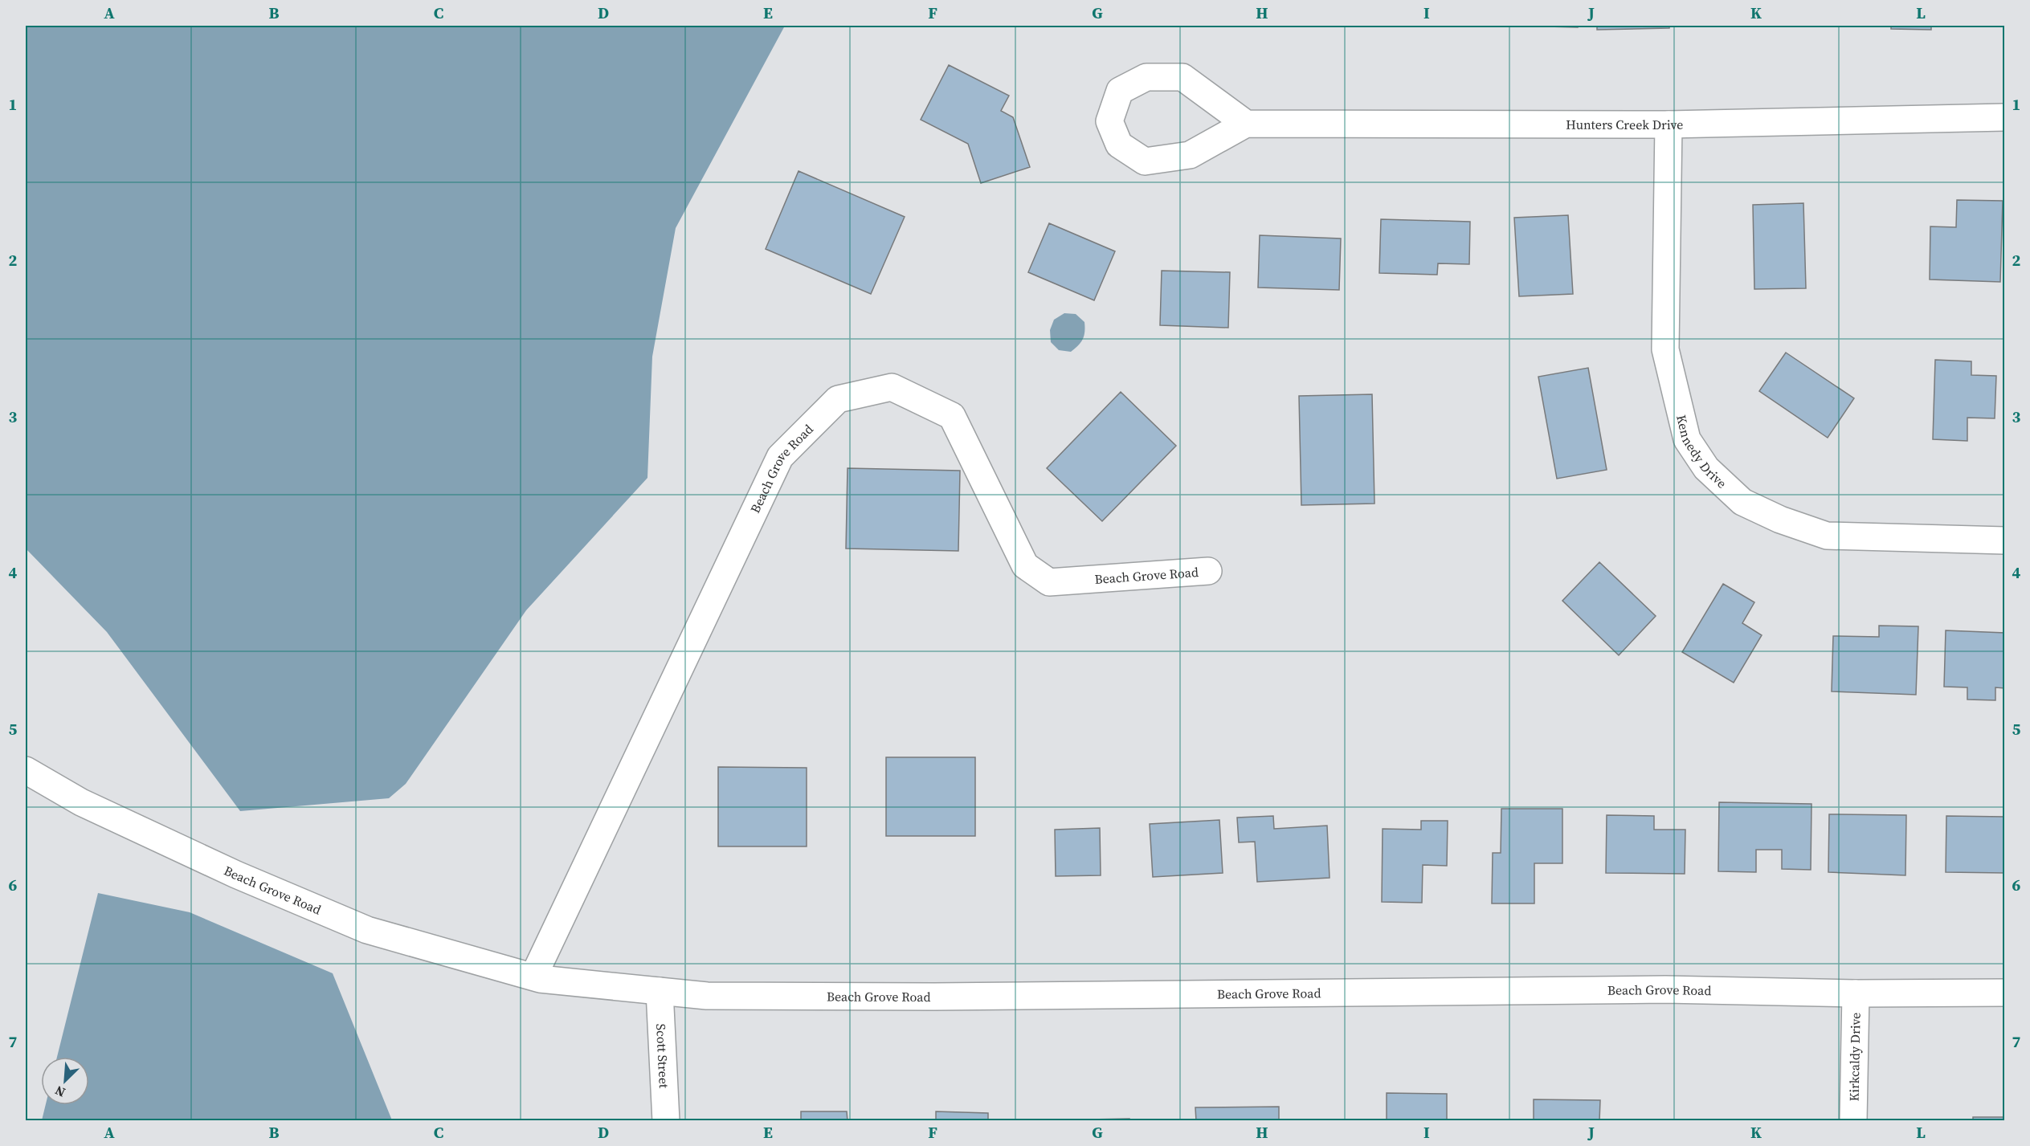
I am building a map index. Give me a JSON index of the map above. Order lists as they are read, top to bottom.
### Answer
{
  "streets": {
    "street": [
      "Hunters Creek Drive",
      "Kennedy Drive",
      "Beach Grove Road",
      "Scott Street",
      "Kirkcaldy Drive"
    ]
  },
  "crossings": [
    ["Hunters Creek Drive", "Kennedy Drive"],
    ["Beach Grove Road", "Scott Street"],
    ["Beach Grove Road", "Kirkcaldy Drive"]
  ],
  "north": "bottom left",
  "grid": {
    "columns": [
      "A",
      "B",
      "C",
      "D",
      "E",
      "F",
      "G",
      "H",
      "I",
      "J",
      "K",
      "L"
    ],
    "rows": [
      "1",
      "2",
      "3",
      "4",
      "5",
      "6",
      "7"
    ]
  }
}
